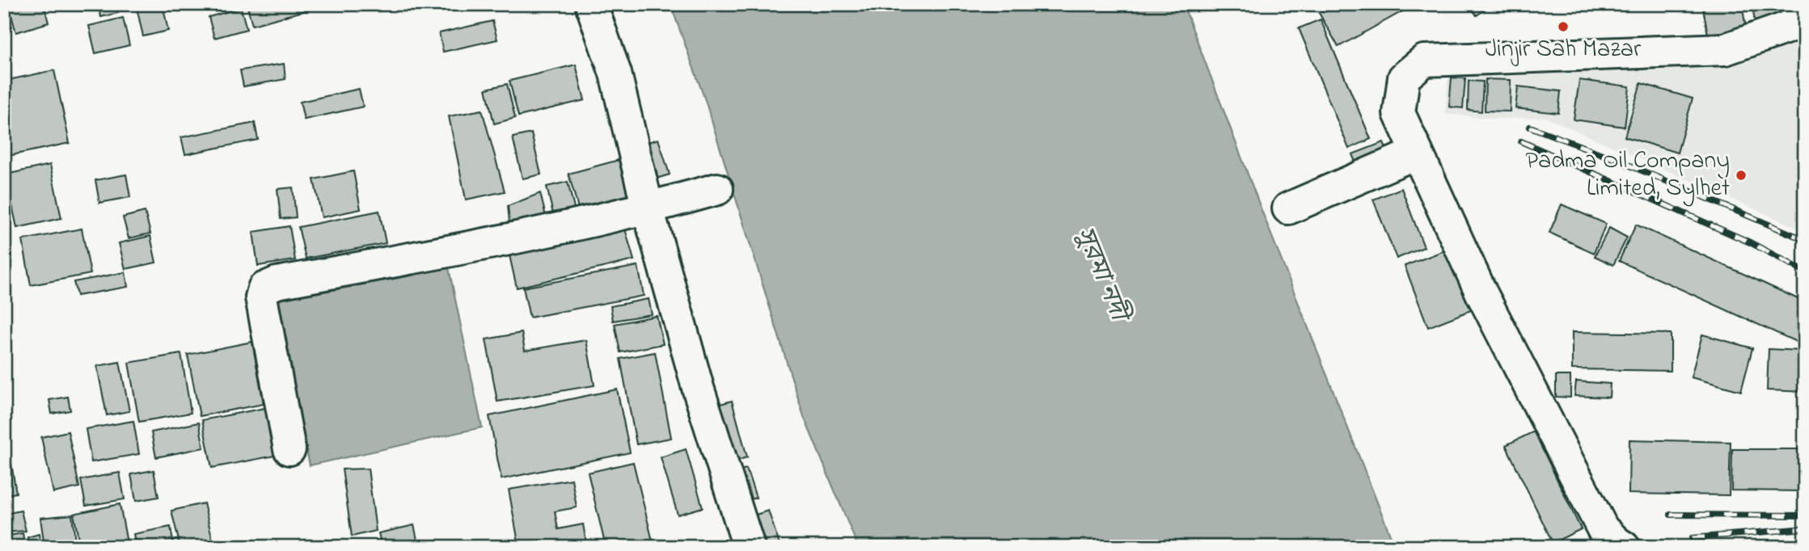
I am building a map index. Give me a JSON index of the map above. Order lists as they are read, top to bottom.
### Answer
{
  "water": ["সুরমা নদী"],
  "places": ["Jinjir Sah Mazar", "Padma Oil Company Limited, Sylhet"]
}
